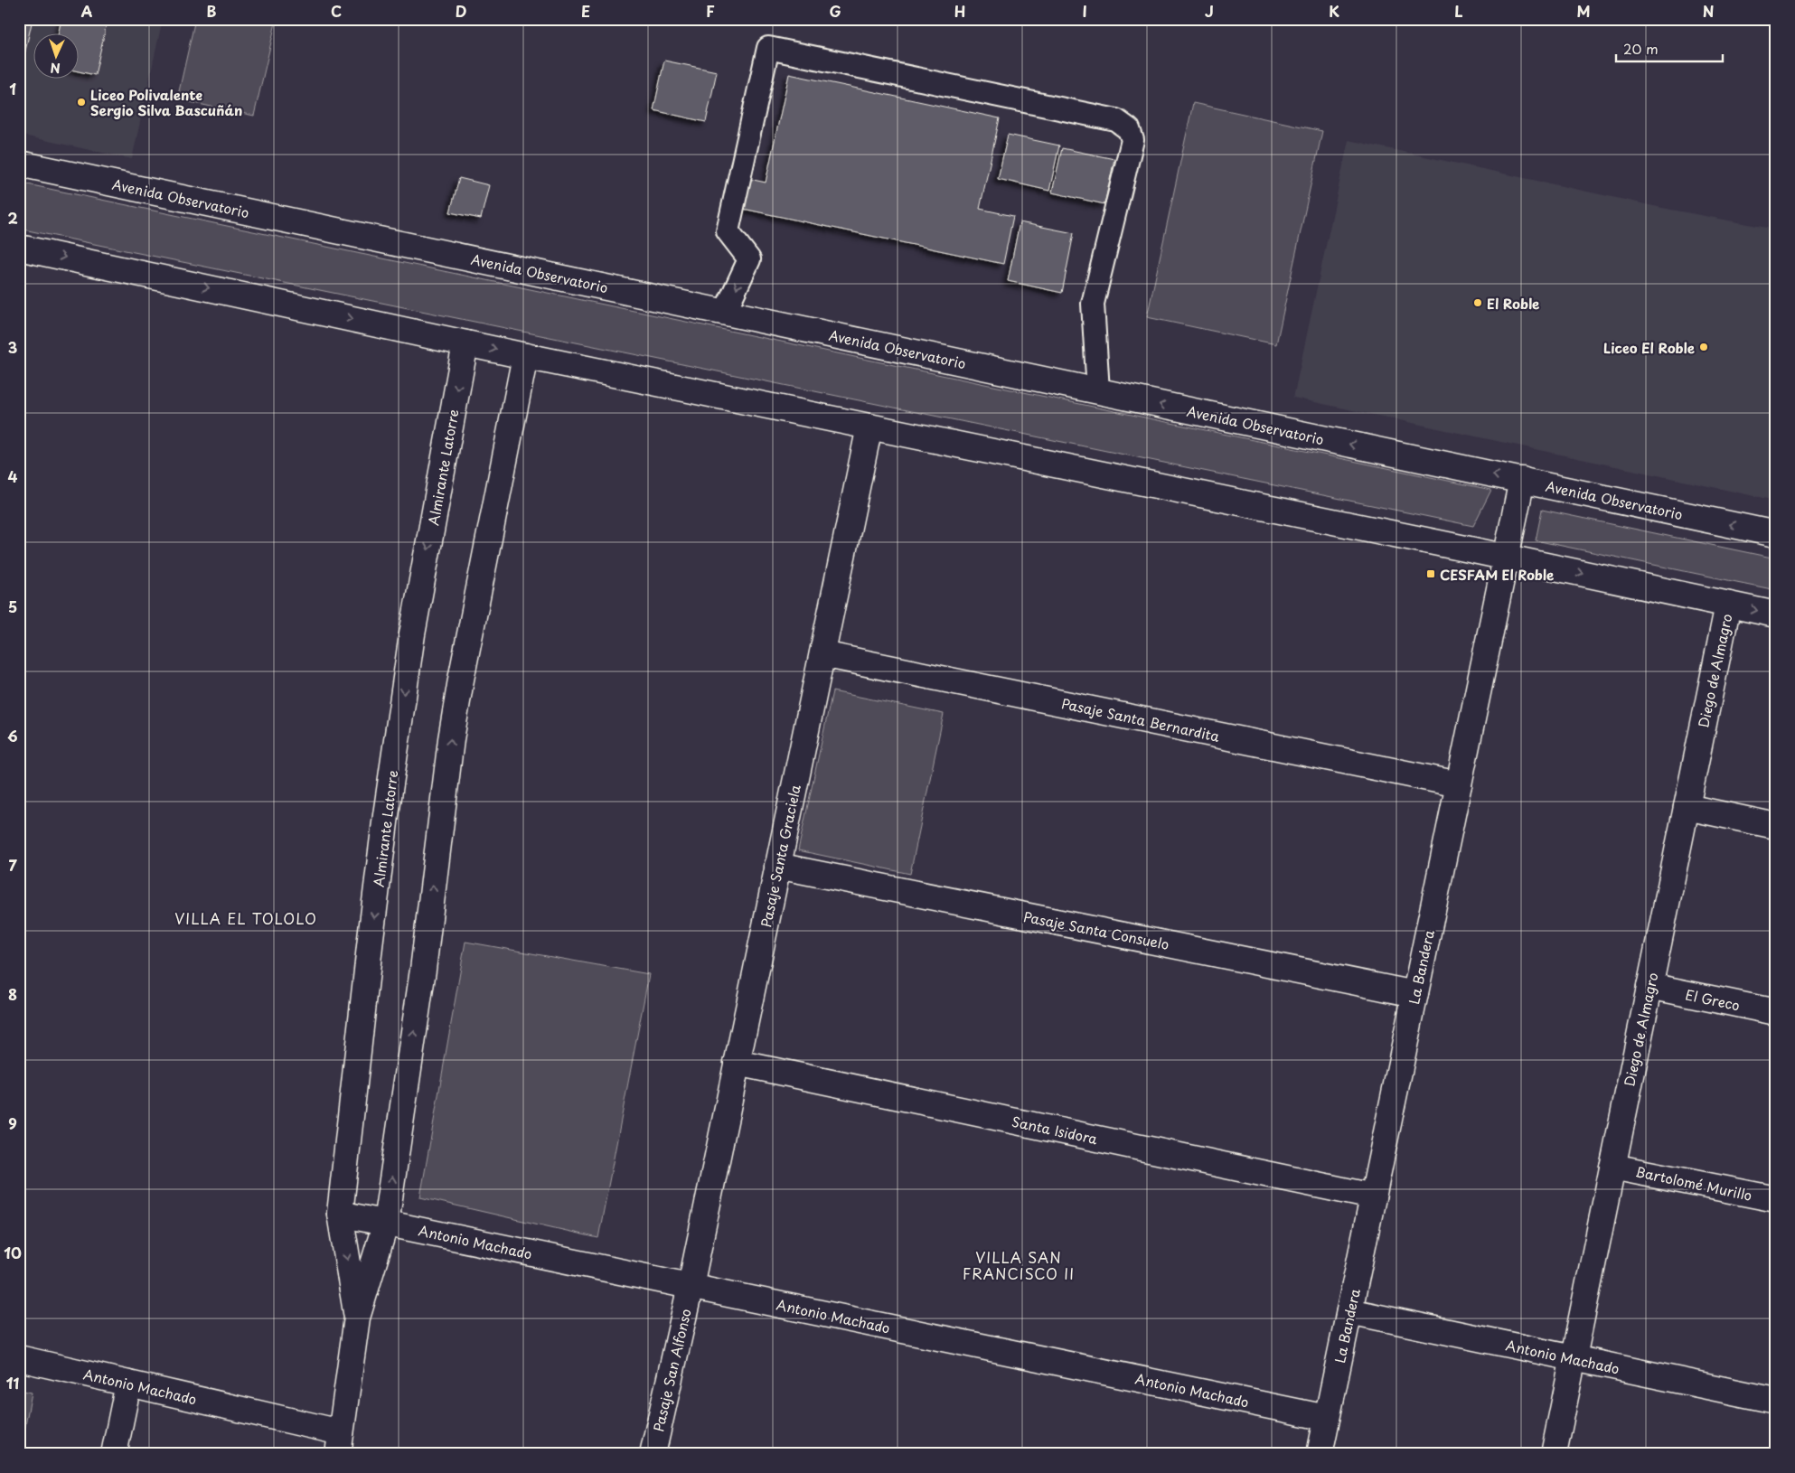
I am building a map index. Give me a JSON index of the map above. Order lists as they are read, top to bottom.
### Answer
{
  "streets": {
    "street": [
      "Avenida Observatorio",
      "Almirante Latorre",
      "Diego de Almagro",
      "Pasaje Santa Bernardita",
      "Pasaje Santa Graciela",
      "Pasaje Santa Consuelo",
      "La Bandera",
      "El Greco",
      "Santa Isidora",
      "Bartolomé Murillo",
      "Antonio Machado",
      "Pasaje San Alfonso"
    ]
  },
  "crossings": [
    ["Avenida Observatorio", "La Bandera"],
    ["Almirante Latorre", "Antonio Machado"],
    ["Diego de Almagro", "El Greco"],
    ["Diego de Almagro", "Bartolomé Murillo"],
    ["Diego de Almagro", "Antonio Machado"],
    ["Pasaje Santa Bernardita", "Pasaje Santa Graciela"],
    ["Pasaje Santa Bernardita", "La Bandera"],
    ["Pasaje Santa Graciela", "Pasaje Santa Consuelo"],
    ["Pasaje Santa Graciela", "Santa Isidora"],
    ["Pasaje Santa Graciela", "Antonio Machado"],
    ["Pasaje Santa Graciela", "Pasaje San Alfonso"],
    ["Pasaje Santa Consuelo", "La Bandera"],
    ["La Bandera", "Santa Isidora"],
    ["La Bandera", "Antonio Machado"],
    ["Antonio Machado", "Pasaje San Alfonso"]
  ],
  "districts": ["VILLA EL TOLOLO", "VILLA SAN FRANCISCO II"],
  "places": {
    "other": ["Liceo Polivalente Sergio Silva Bascuñán", "El Roble", "Liceo El Roble"],
    "transit": ["CESFAM El Roble"]
  },
  "scale_bar": "20 m",
  "north": "bottom",
  "grid": {
    "columns": [
      "A",
      "B",
      "C",
      "D",
      "E",
      "F",
      "G",
      "H",
      "I",
      "J",
      "K",
      "L",
      "M",
      "N"
    ],
    "rows": [
      "1",
      "2",
      "3",
      "4",
      "5",
      "6",
      "7",
      "8",
      "9",
      "10",
      "11"
    ]
  }
}
